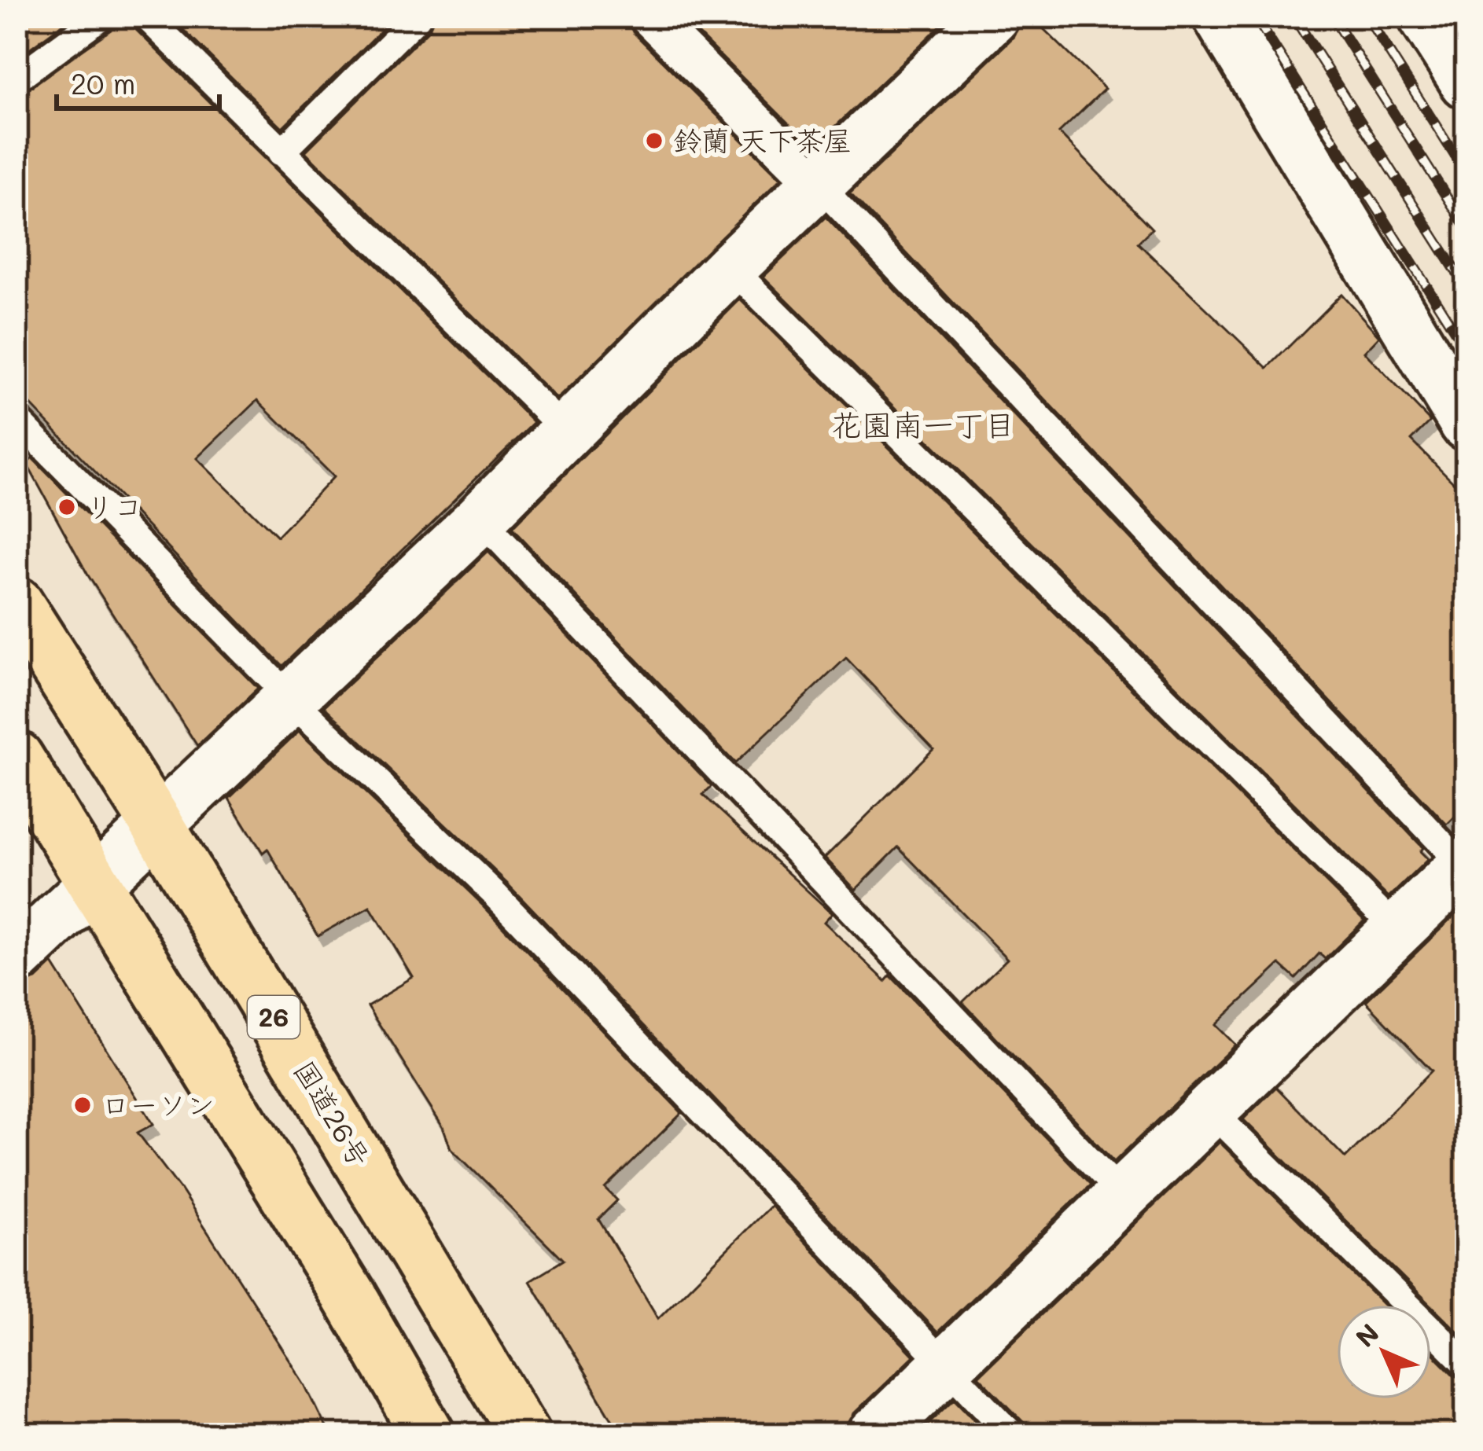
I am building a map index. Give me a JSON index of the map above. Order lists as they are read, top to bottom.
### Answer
{
  "streets": {
    "highway": ["26", "国道26号"]
  },
  "districts": ["花園南一丁目"],
  "places": ["鈴蘭 天下茶屋", "リコ", "ローソン"],
  "scale_bar": "20 m",
  "north": "top left"
}
